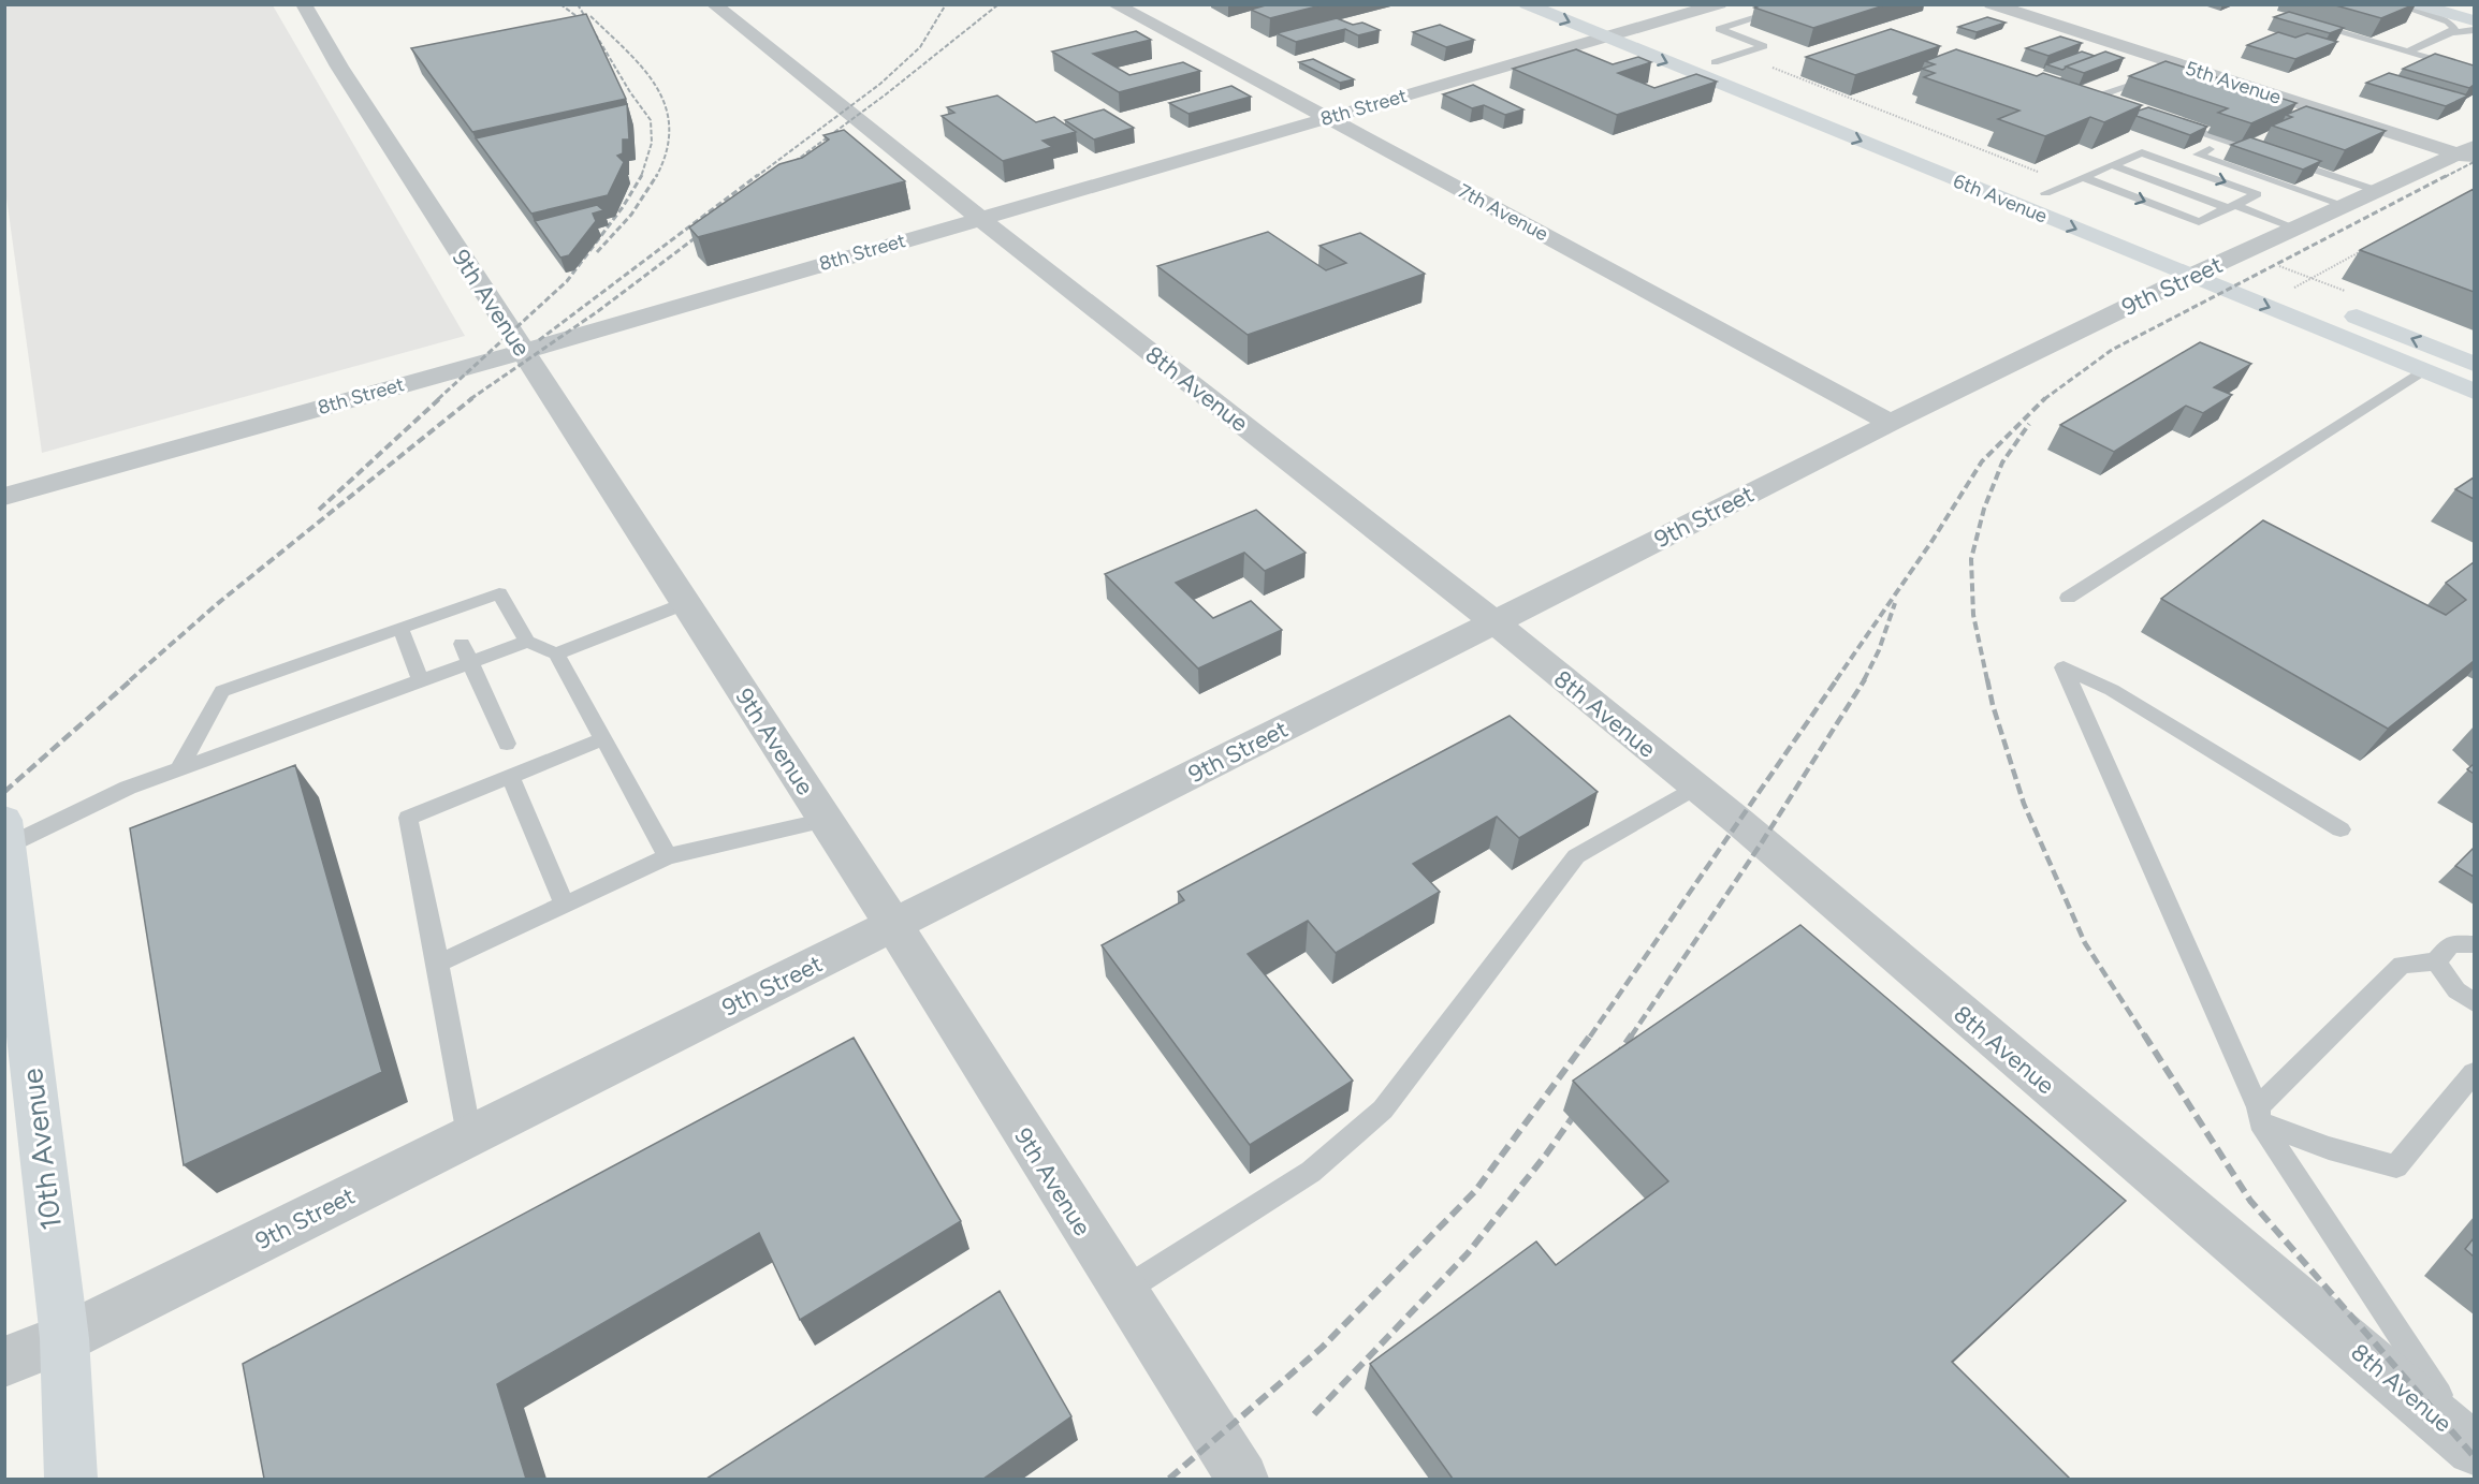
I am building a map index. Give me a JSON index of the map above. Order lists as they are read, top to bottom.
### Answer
{
  "streets": {
    "main road": ["6th Avenue", "10th Avenue"],
    "street": [
      "5th Avenue",
      "8th Street",
      "7th Avenue",
      "9th Street",
      "9th Avenue",
      "8th Avenue"
    ]
  },
  "crossings": [
    ["5th Avenue", "9th Street"],
    ["8th Street", "6th Avenue"],
    ["8th Street", "7th Avenue"],
    ["8th Street", "9th Avenue"],
    ["8th Street", "8th Avenue"],
    ["6th Avenue", "9th Street"],
    ["7th Avenue", "9th Street"],
    ["9th Street", "9th Avenue"],
    ["9th Street", "8th Avenue"],
    ["9th Street", "10th Avenue"]
  ]
}
